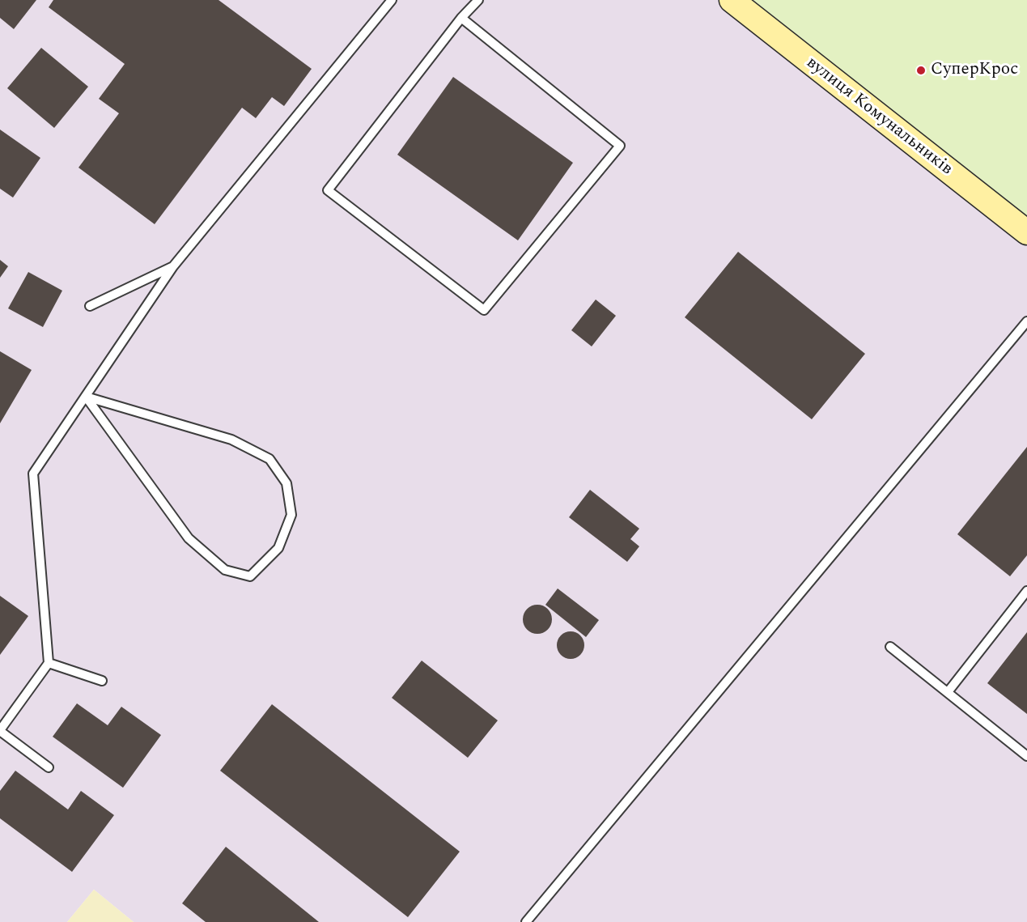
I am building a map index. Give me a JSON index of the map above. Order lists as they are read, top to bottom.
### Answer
{
  "streets": {
    "street": ["вулиця Комунальників"]
  },
  "places": ["СуперКрос"]
}
